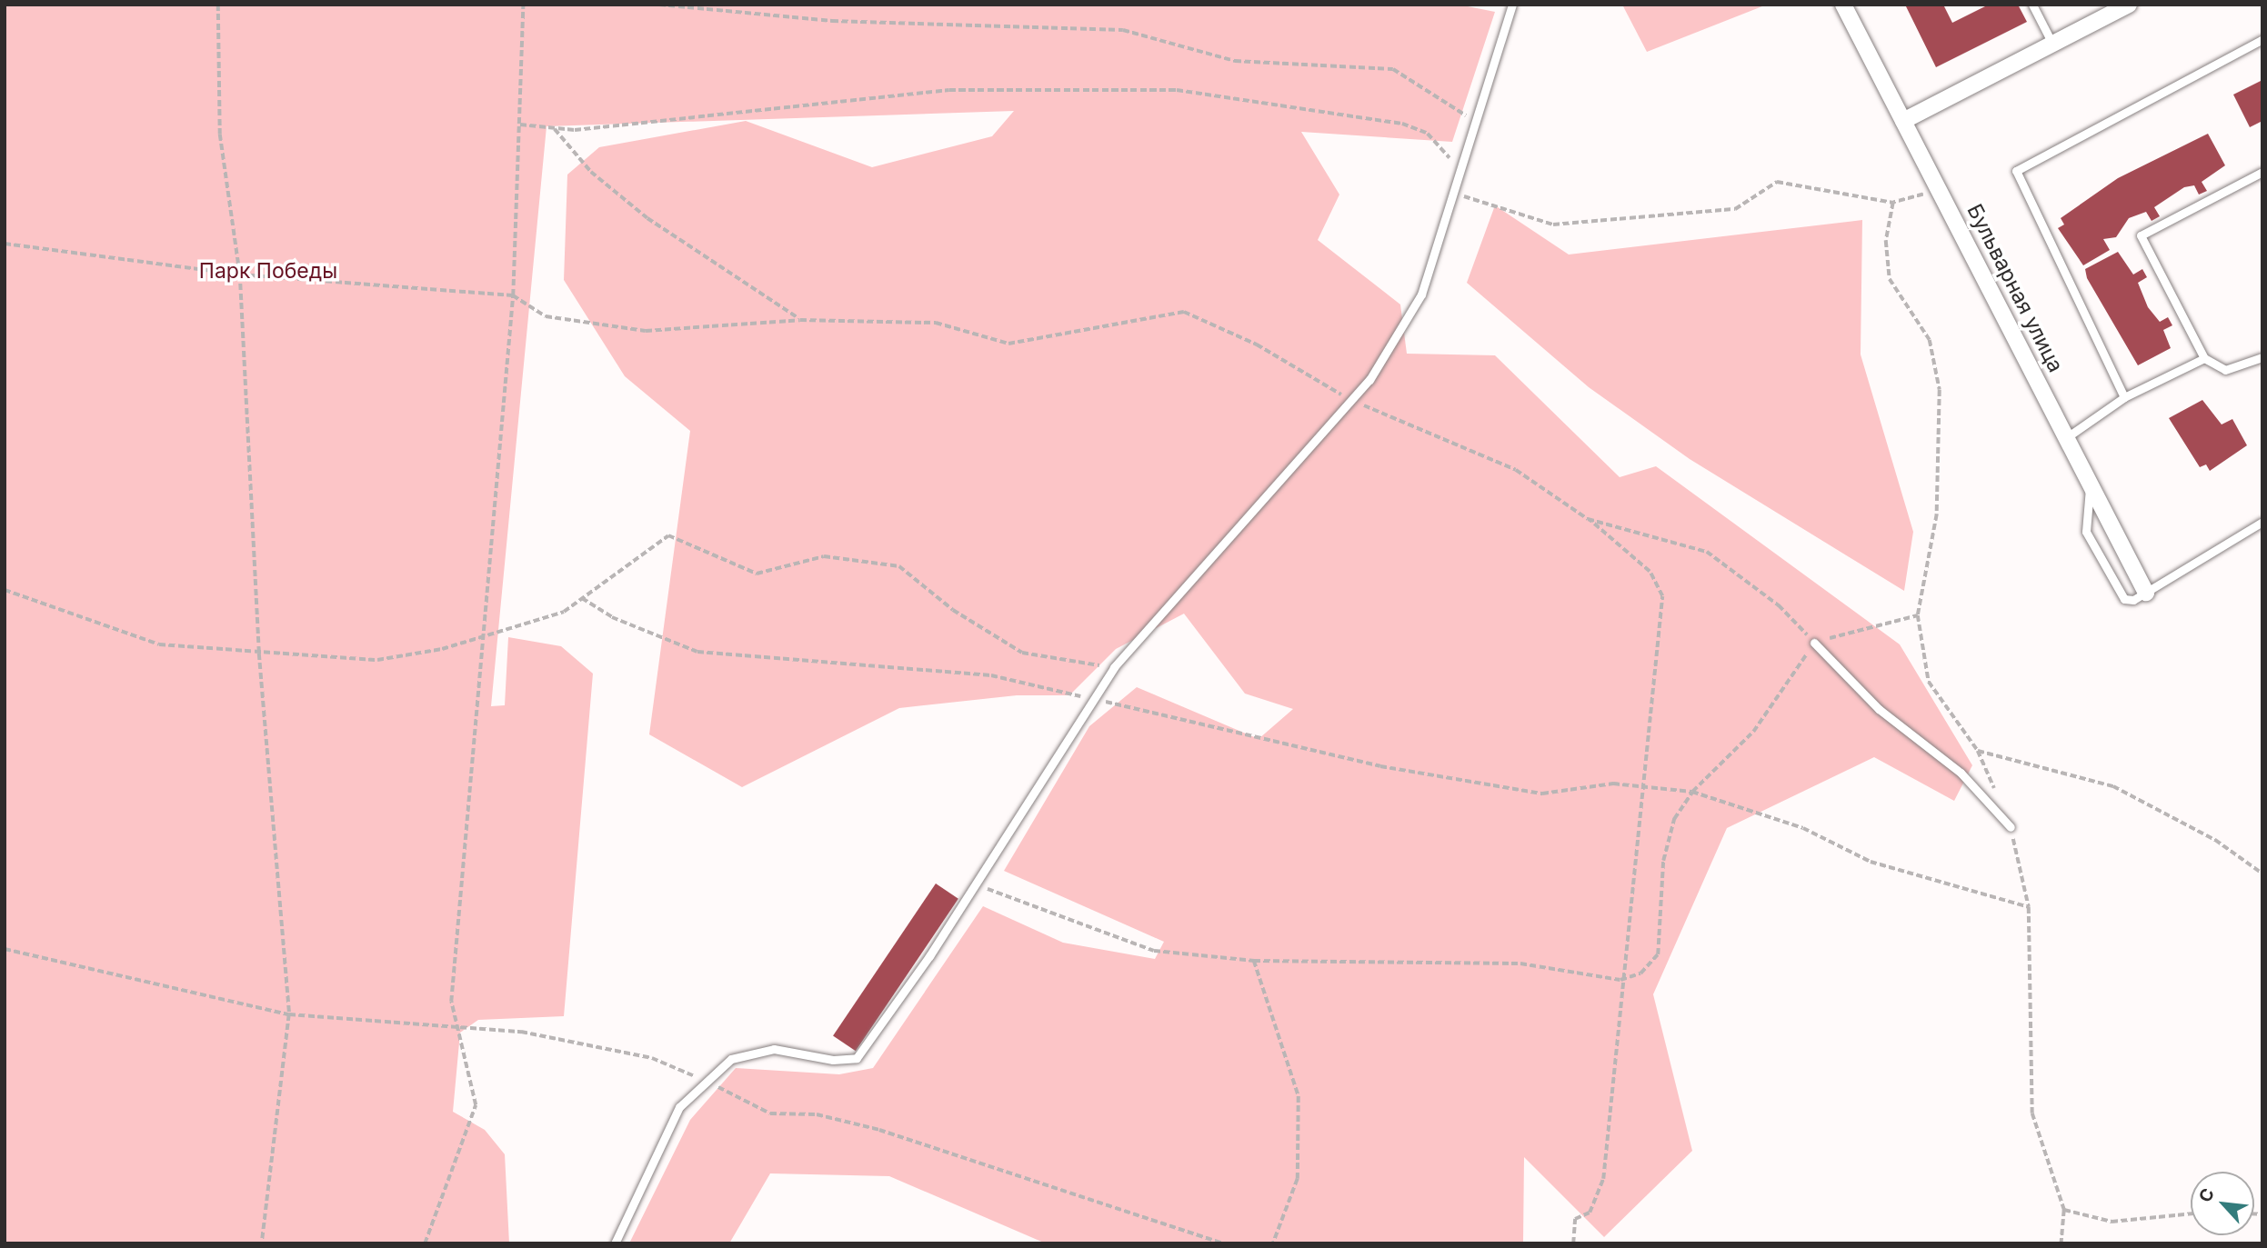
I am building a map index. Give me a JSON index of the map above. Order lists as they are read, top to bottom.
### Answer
{
  "streets": {
    "street": ["Бульварная улица"]
  },
  "parks": ["Парк Победы"],
  "north": "top left"
}
